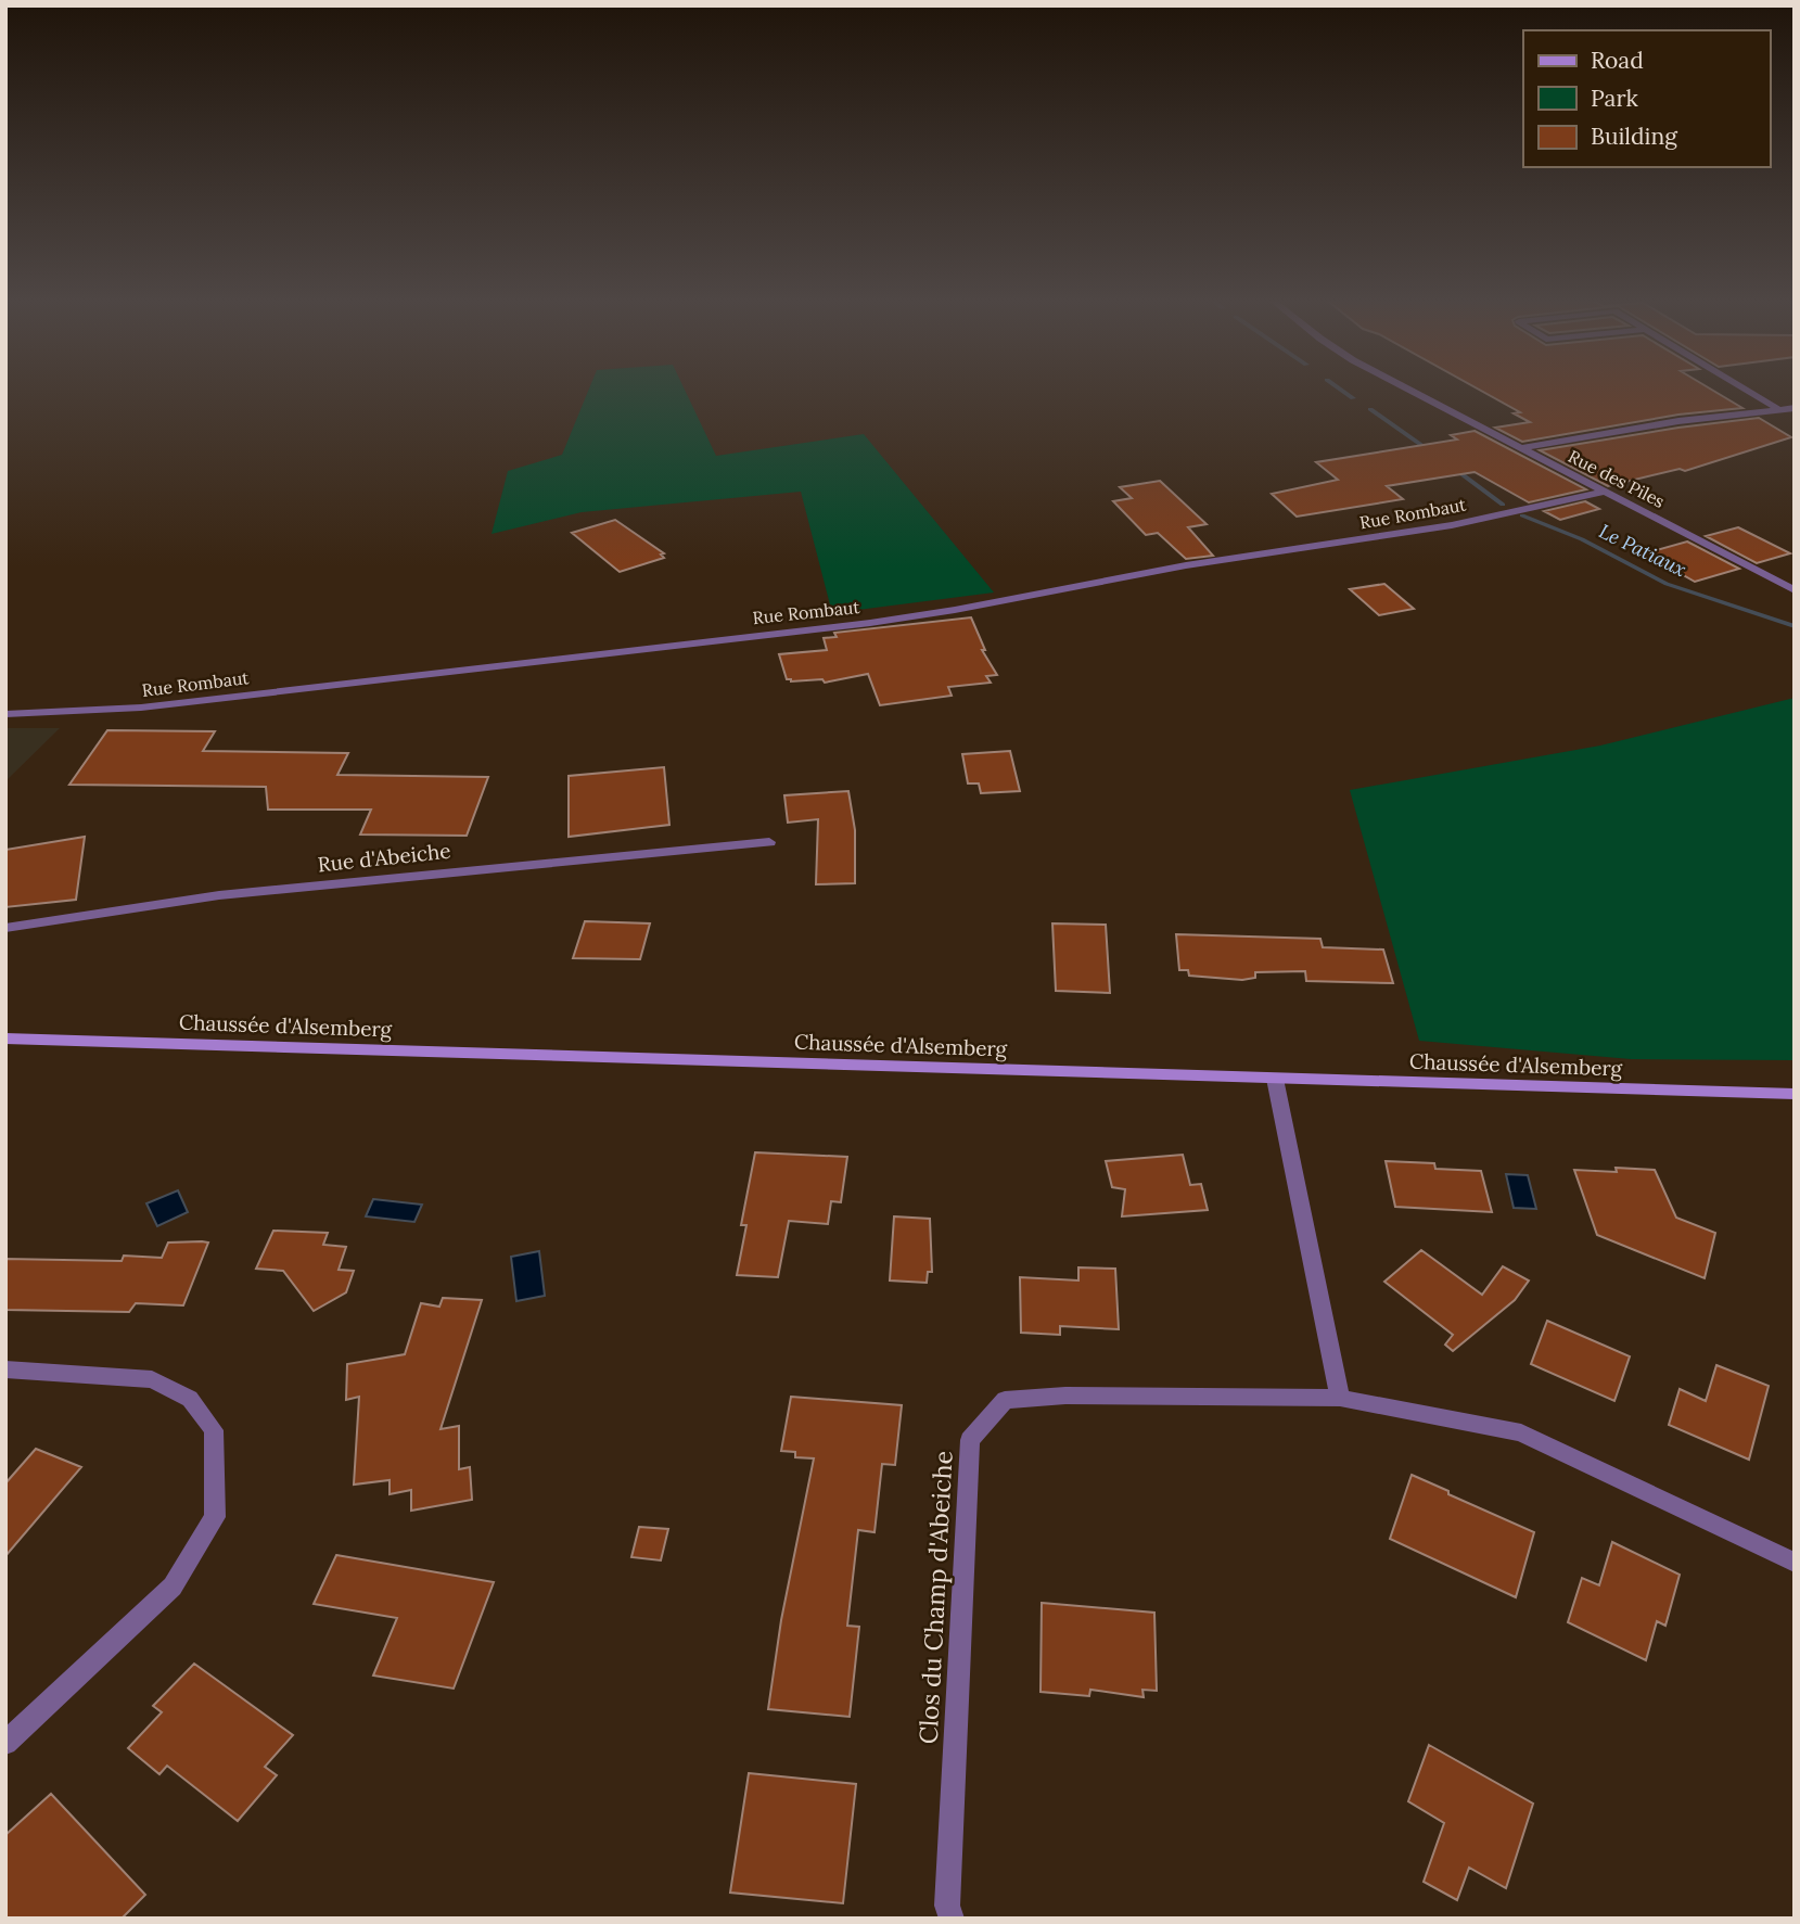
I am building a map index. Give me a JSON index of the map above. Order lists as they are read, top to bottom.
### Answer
{
  "streets": {
    "main road": ["Chaussée d'Alsemberg"],
    "street": [
      "Rue des Piles",
      "Rue Rombaut",
      "Rue d'Abeiche",
      "Clos du Champ d'Abeiche"
    ]
  },
  "crossings": [
    ["Rue des Piles", "Rue Rombaut"]
  ],
  "water": ["Le Patiaux"],
  "legend": ["Road", "Park", "Building"]
}
